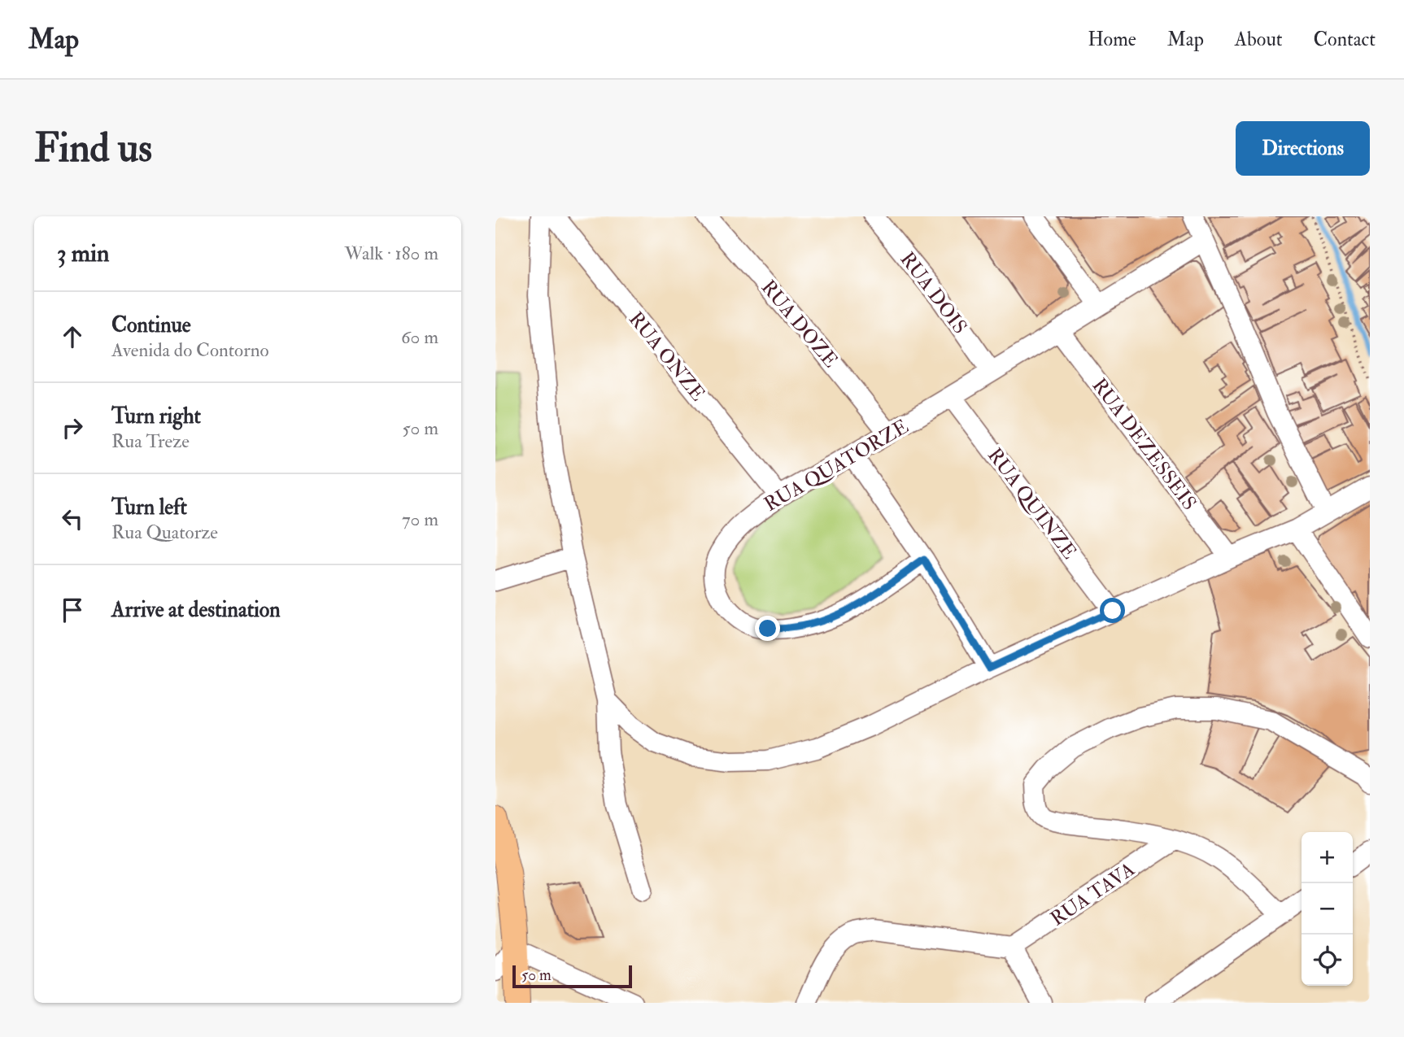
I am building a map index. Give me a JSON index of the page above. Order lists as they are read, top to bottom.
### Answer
{
  "streets": {
    "street": [
      "RUA DOIS",
      "RUA DOZE",
      "RUA ONZE",
      "RUA DEZESSEIS",
      "RUA QUATORZE",
      "RUA QUINZE",
      "RUA TAVA"
    ]
  },
  "crossings": [
    ["RUA DOIS", "RUA QUATORZE"],
    ["RUA DOZE", "RUA QUATORZE"],
    ["RUA ONZE", "RUA QUATORZE"],
    ["RUA DEZESSEIS", "RUA QUATORZE"],
    ["RUA QUATORZE", "RUA QUINZE"]
  ],
  "scale_bar": "50 m",
  "page": {
    "header": "Map",
    "nav": [
      "Home",
      "Map",
      "About",
      "Contact"
    ],
    "buttons": "Directions",
    "title": "Find us",
    "heading": ["3 min", "Walk · 180 m"],
    "list": [
      ["Continue", "Avenida do Contorno", "60 m"],
      ["Turn right", "Rua Treze", "50 m"],
      ["Turn left", "Rua Quatorze", "70 m"],
      "Arrive at destination"
    ],
    "map_buttons": ["+", "−"],
    "scale": "50 m"
  }
}
